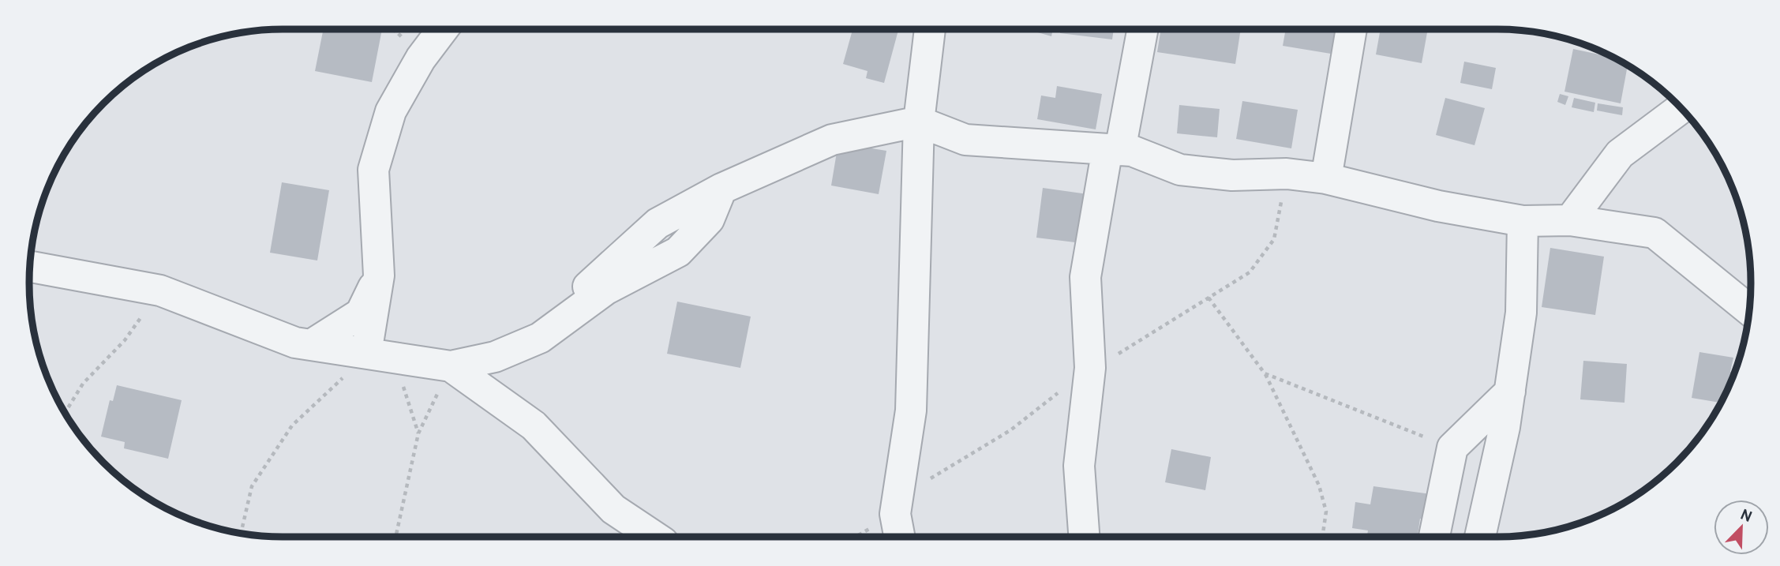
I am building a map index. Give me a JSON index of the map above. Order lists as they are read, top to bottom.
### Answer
{
  "north": "top right"
}
